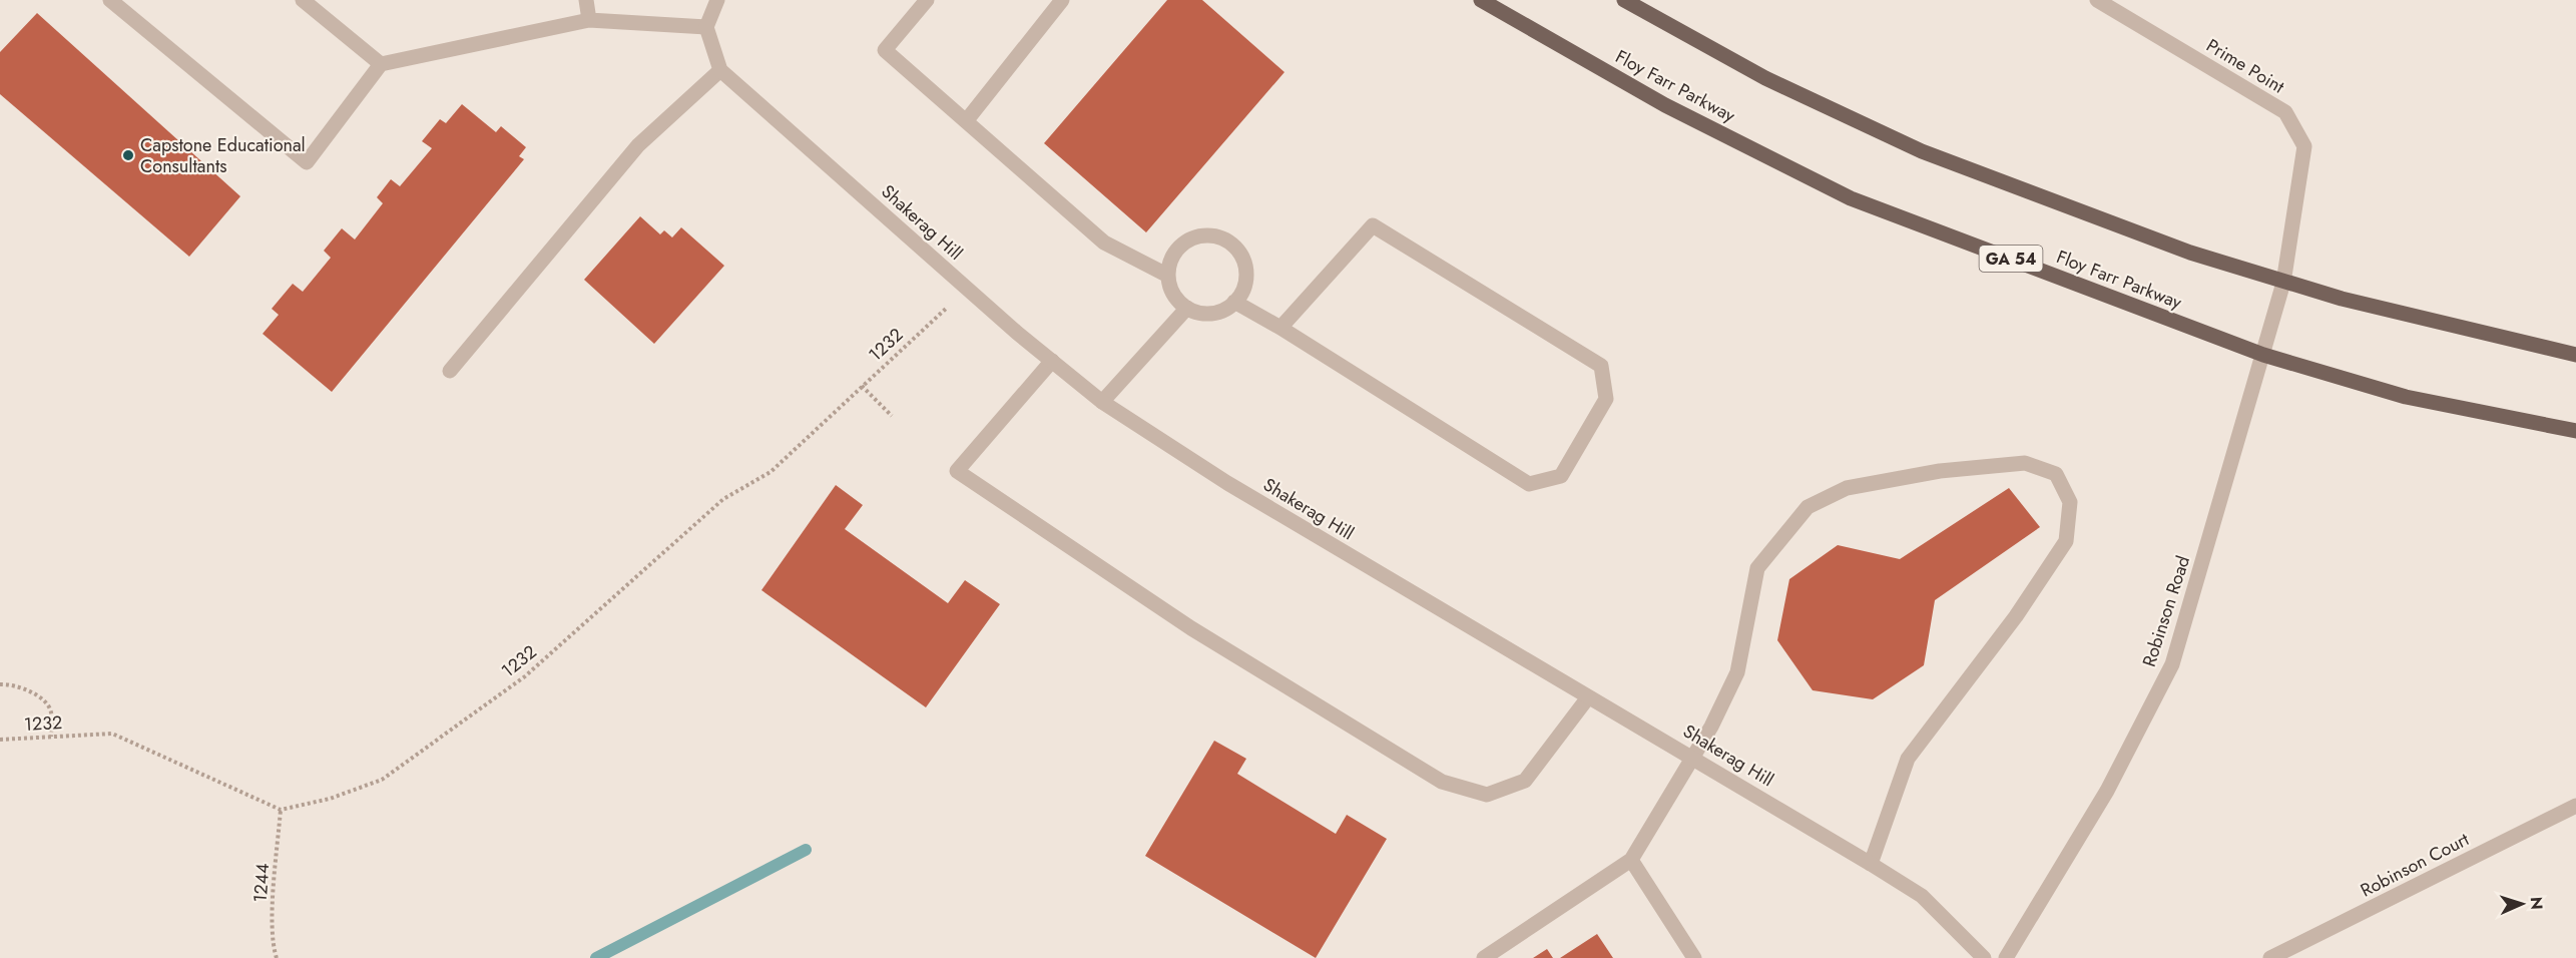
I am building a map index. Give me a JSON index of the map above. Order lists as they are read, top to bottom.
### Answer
{
  "streets": {
    "main road": ["Floy Farr Parkway", "GA 54"],
    "street": [
      "Prime Point",
      "Shakerag Hill",
      "Robinson Road",
      "Robinson Court"
    ],
    "path": ["1232", "1244"]
  },
  "crossings": [
    ["Prime Point", "Robinson Road"],
    ["Floy Farr Parkway", "Robinson Road"],
    ["Shakerag Hill", "1232"],
    ["1232", "1244"]
  ],
  "places": ["Capstone Educational Consultants"],
  "north": "right"
}
